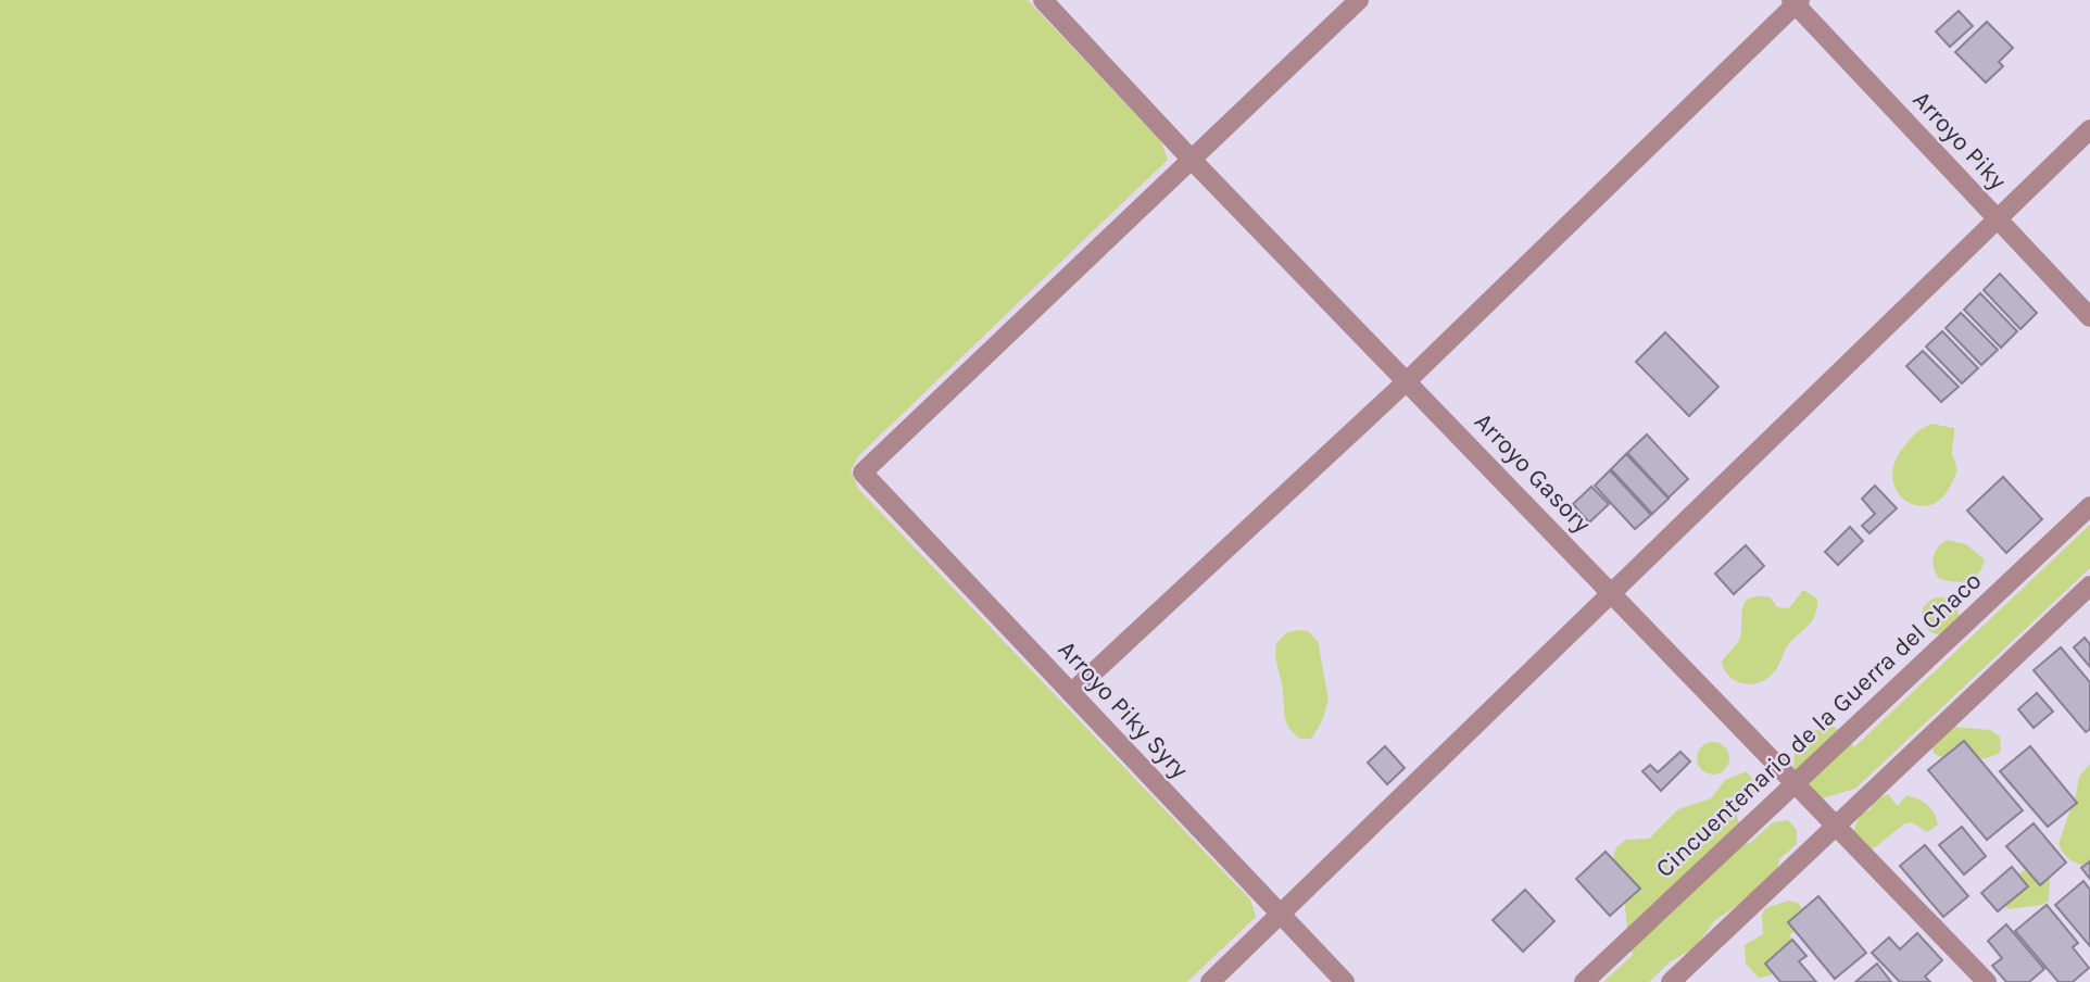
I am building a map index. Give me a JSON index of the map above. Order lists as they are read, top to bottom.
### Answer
{
  "streets": {
    "street": [
      "Arroyo Piky",
      "Arroyo Gasory",
      "Arroyo Piky Syry",
      "Cincuentenario de la Guerra del Chaco"
    ]
  },
  "crossings": [
    ["Arroyo Gasory", "Arroyo Piky Syry"],
    ["Arroyo Gasory", "Cincuentenario de la Guerra del Chaco"]
  ]
}
